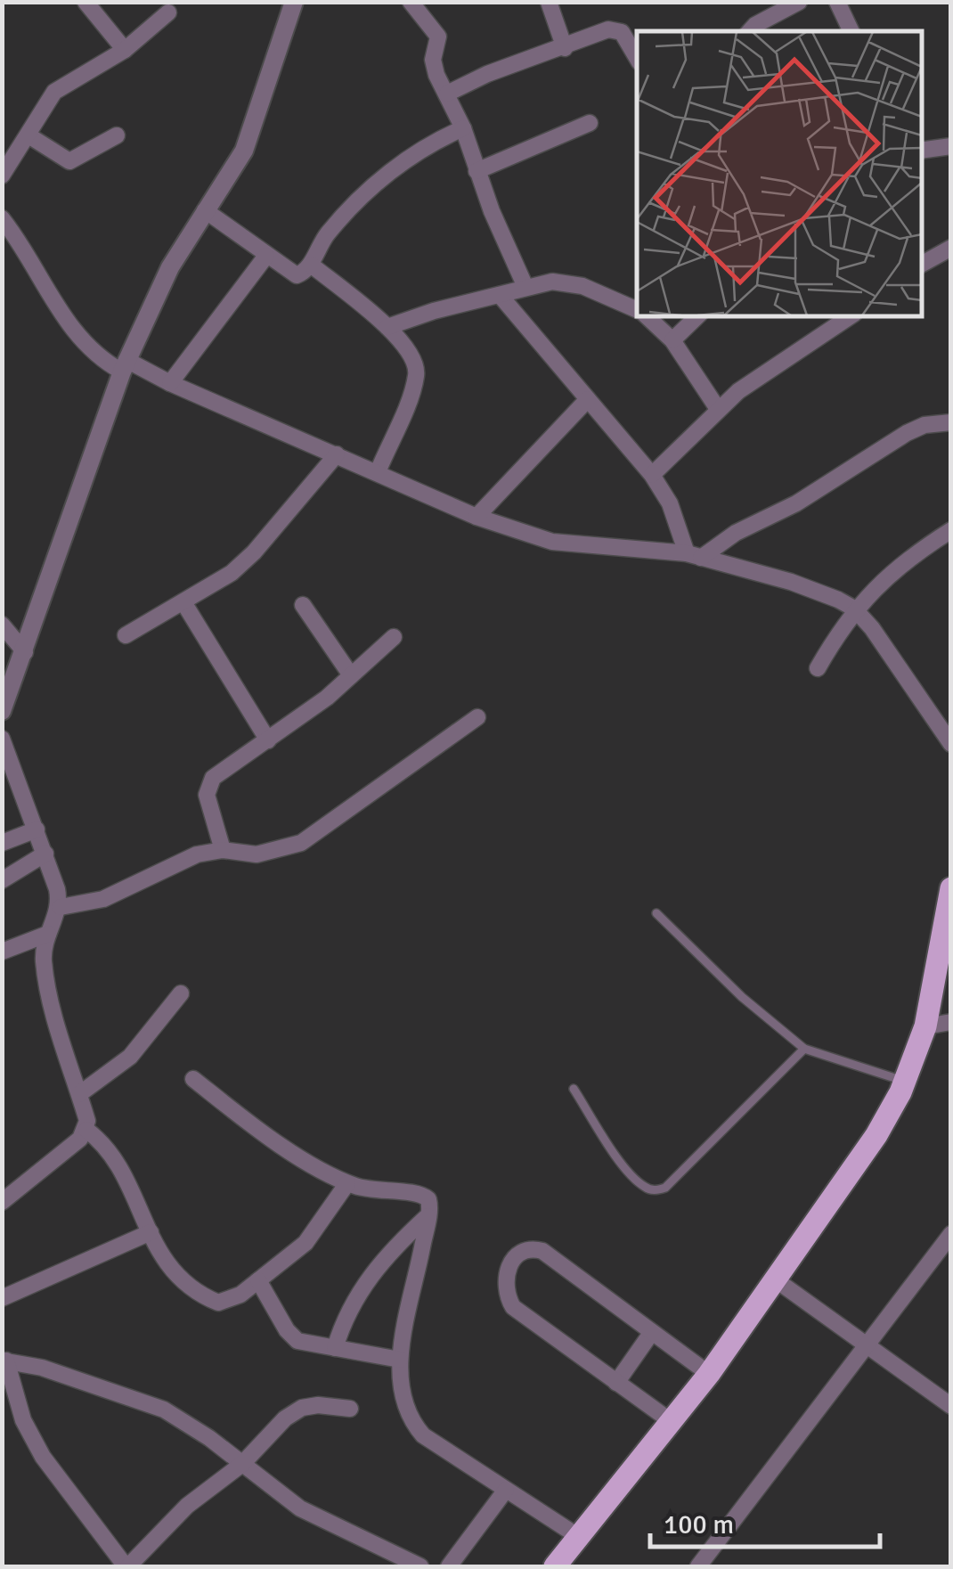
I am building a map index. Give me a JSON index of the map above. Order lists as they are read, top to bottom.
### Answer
{
  "scale_bar": "100 m"
}
